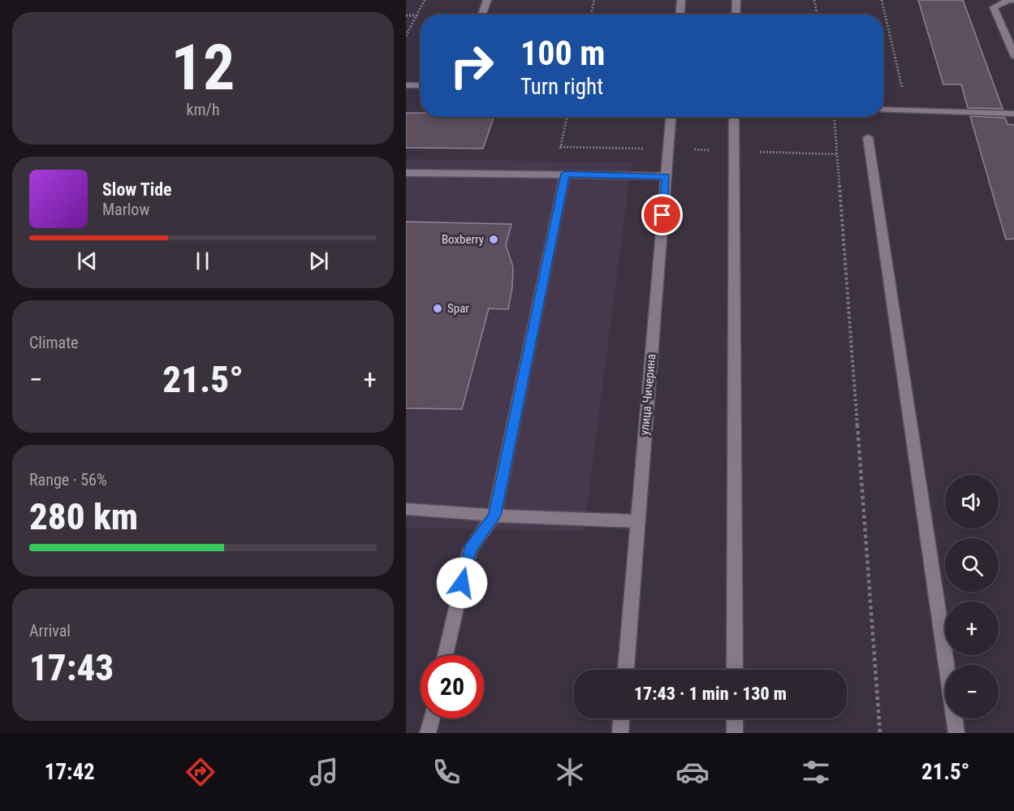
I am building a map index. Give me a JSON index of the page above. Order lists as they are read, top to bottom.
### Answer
{
  "streets": {
    "main road": ["улица Чичерина"]
  },
  "places": ["Boxberry", "Spar"],
  "page": {
    "tile": [
      ["12", "km/h"],
      "Climate",
      ["Range · 56%", "280 km"],
      ["Arrival", "17:43"]
    ],
    "turn": ["100 m", "Turn right"],
    "song": ["Slow Tide", "Marlow"],
    "heat": ["−", "21.5°", "+"],
    "map_buttons": ["+", "−"],
    "limit": "20",
    "trip": "17:43 · 1 min · 130 m",
    "tabs": ["17:42", "21.5°"]
  }
}
